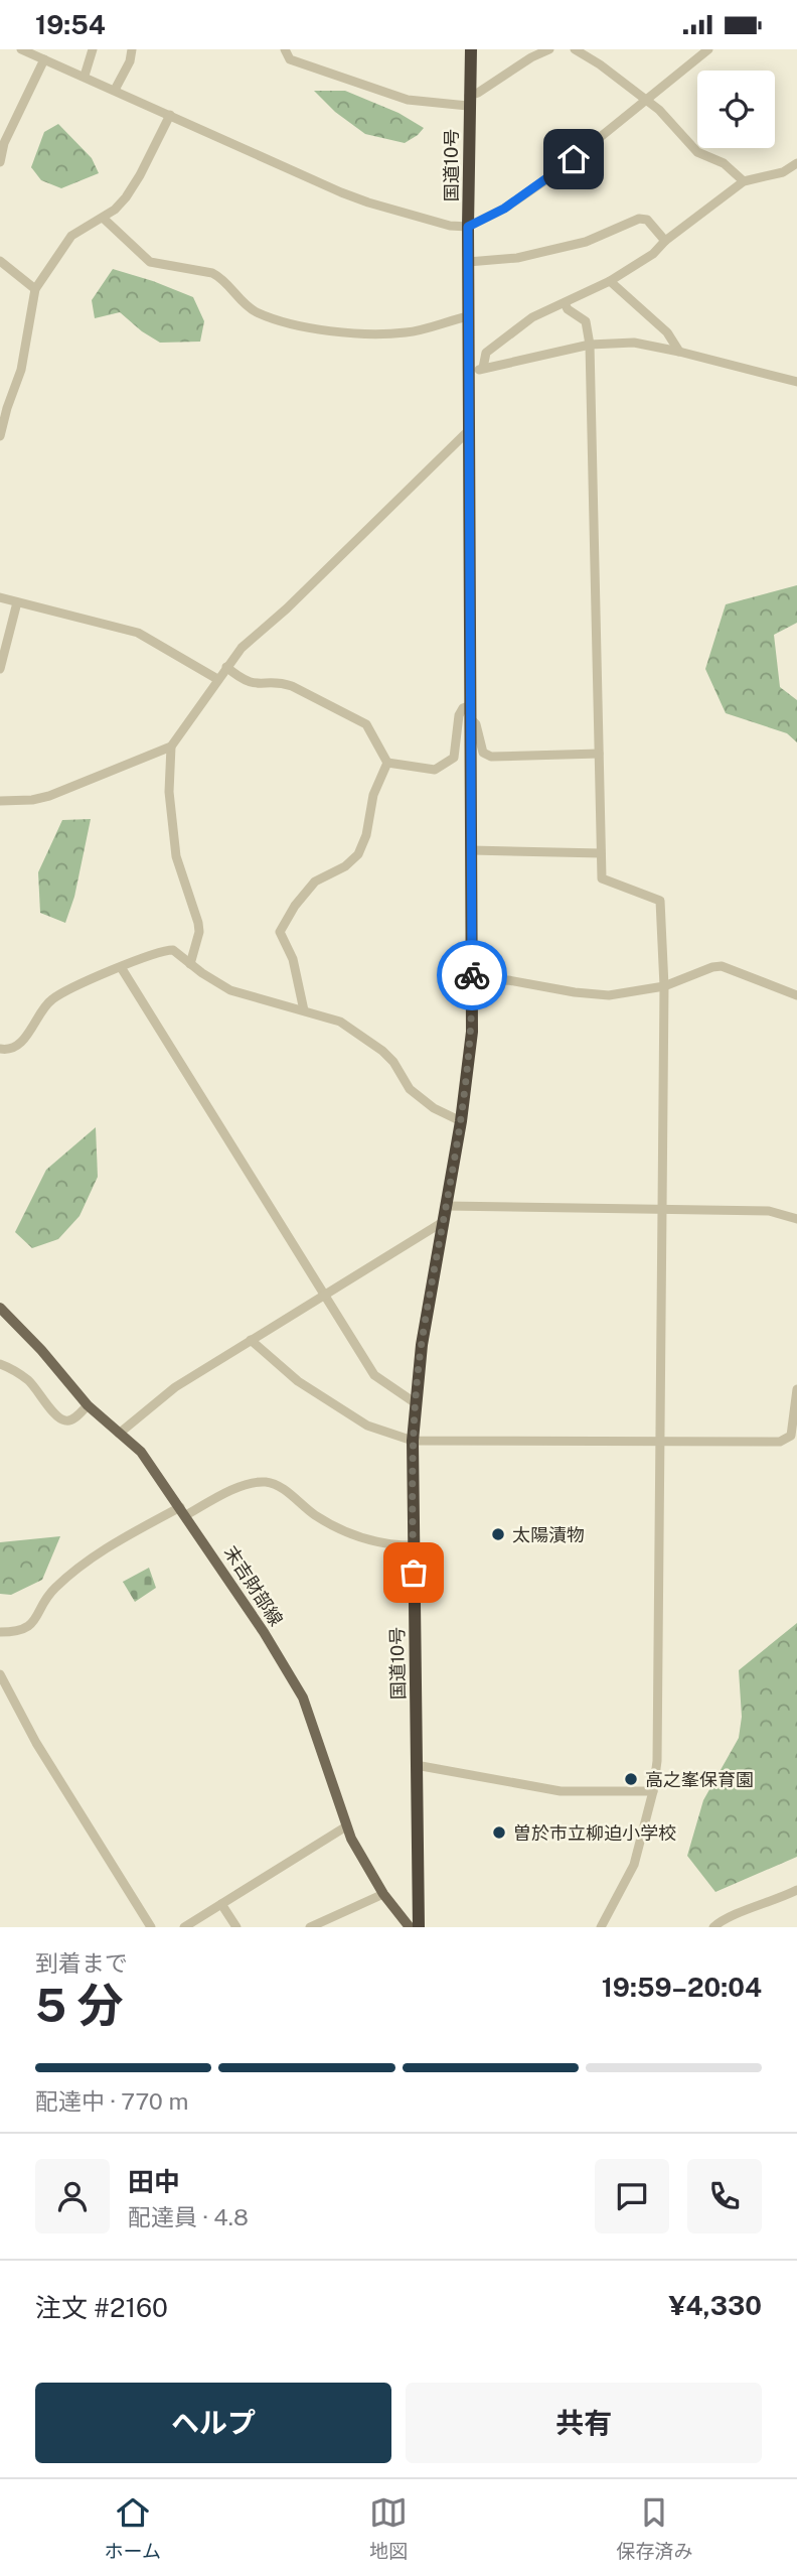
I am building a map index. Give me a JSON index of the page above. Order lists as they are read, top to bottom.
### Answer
{
  "streets": {
    "highway": ["国道10号"],
    "main road": ["末吉財部線"]
  },
  "places": ["太陽漬物", "高之峯保育園", "曽於市立柳迫小学校"],
  "page": {
    "status": "19:54",
    "heading": ["5 分", "到着まで", "19:59–20:04"],
    "panel": [
      "田中",
      "配達員 · 4.8",
      "注文 #2160",
      "¥4,330"
    ],
    "bar": "配達中 · 770 m",
    "buttons": ["ヘルプ", "共有"],
    "tabs": ["ホーム", "地図", "保存済み"]
  }
}
